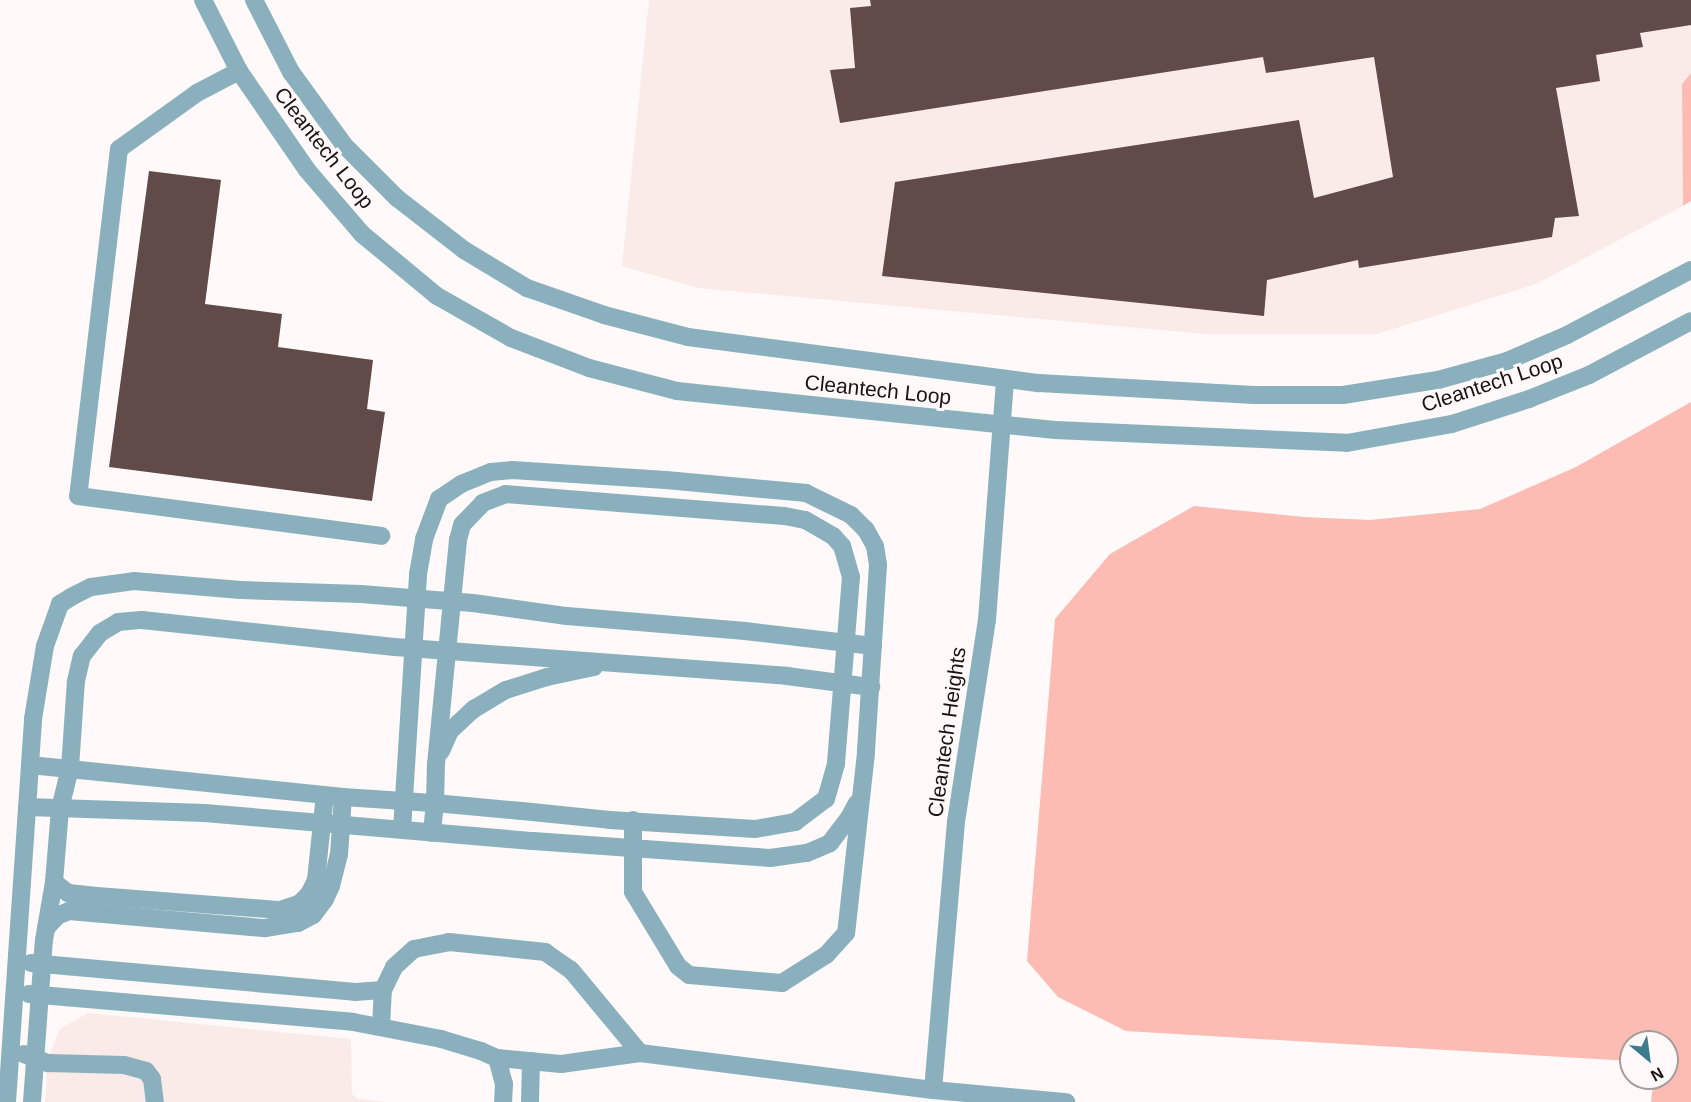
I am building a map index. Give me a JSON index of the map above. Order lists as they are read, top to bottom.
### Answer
{
  "streets": {
    "street": ["Cleantech Loop", "Cleantech Heights"]
  },
  "crossings": [
    ["Cleantech Loop", "Cleantech Heights"]
  ],
  "north": "bottom right"
}
